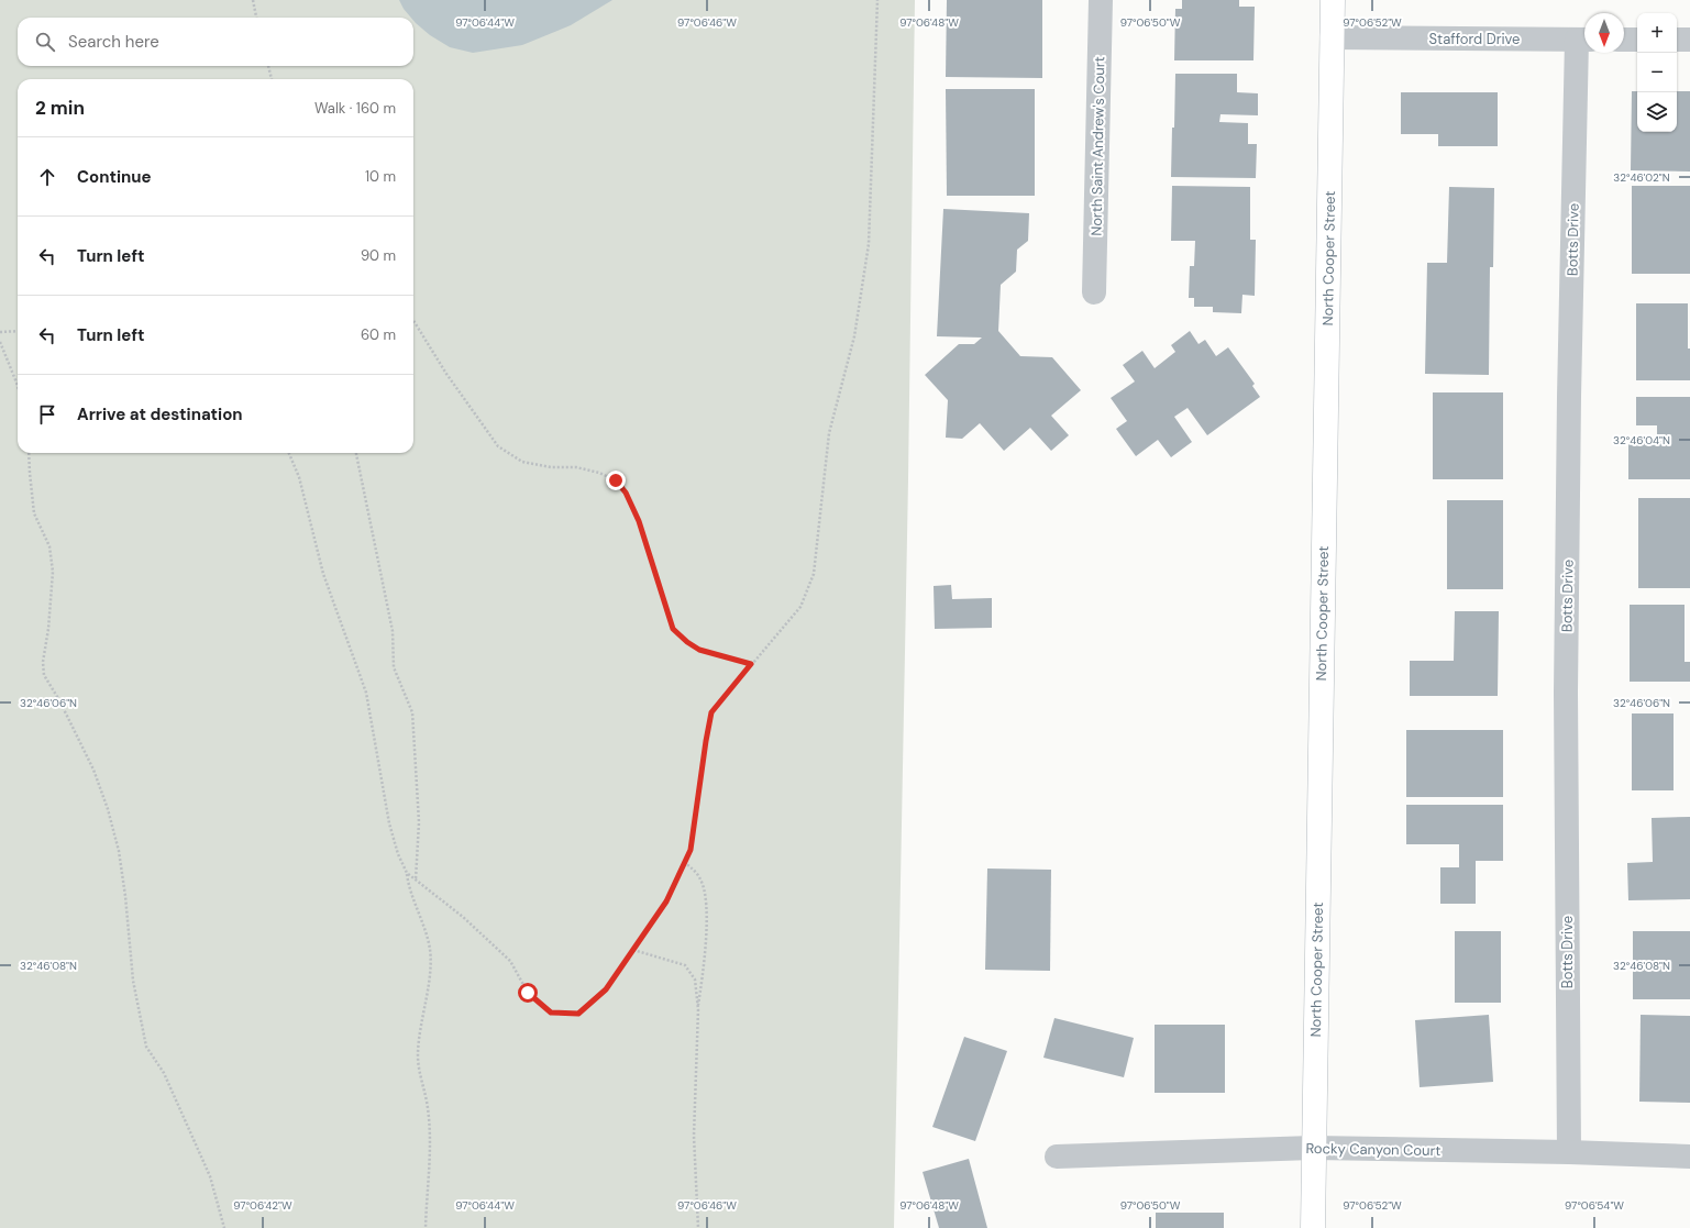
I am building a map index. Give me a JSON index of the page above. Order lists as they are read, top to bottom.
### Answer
{
  "streets": {
    "main road": ["North Cooper Street"],
    "street": [
      "Stafford Drive",
      "North Saint Andrew's Court",
      "Botts Drive",
      "Rocky Canyon Court"
    ]
  },
  "crossings": [
    ["Stafford Drive", "Botts Drive"],
    ["Stafford Drive", "North Cooper Street"],
    ["Botts Drive", "Rocky Canyon Court"],
    ["North Cooper Street", "Rocky Canyon Court"]
  ],
  "north": "bottom",
  "page": {
    "map_buttons": ["+", "−"],
    "search": "Search here",
    "heading": ["2 min", "Walk · 160 m"],
    "list": [
      ["Continue", "10 m"],
      ["Turn left", "90 m"],
      ["Turn left", "60 m"],
      "Arrive at destination"
    ]
  },
  "coordinates": [
    "97°06'44\"W",
    "97°06'46\"W",
    "97°06'48\"W",
    "97°06'50\"W",
    "97°06'52\"W",
    "32°46'02\"N",
    "32°46'04\"N",
    "32°46'06\"N",
    "32°46'08\"N",
    "97°06'42\"W",
    "97°06'54\"W"
  ]
}
